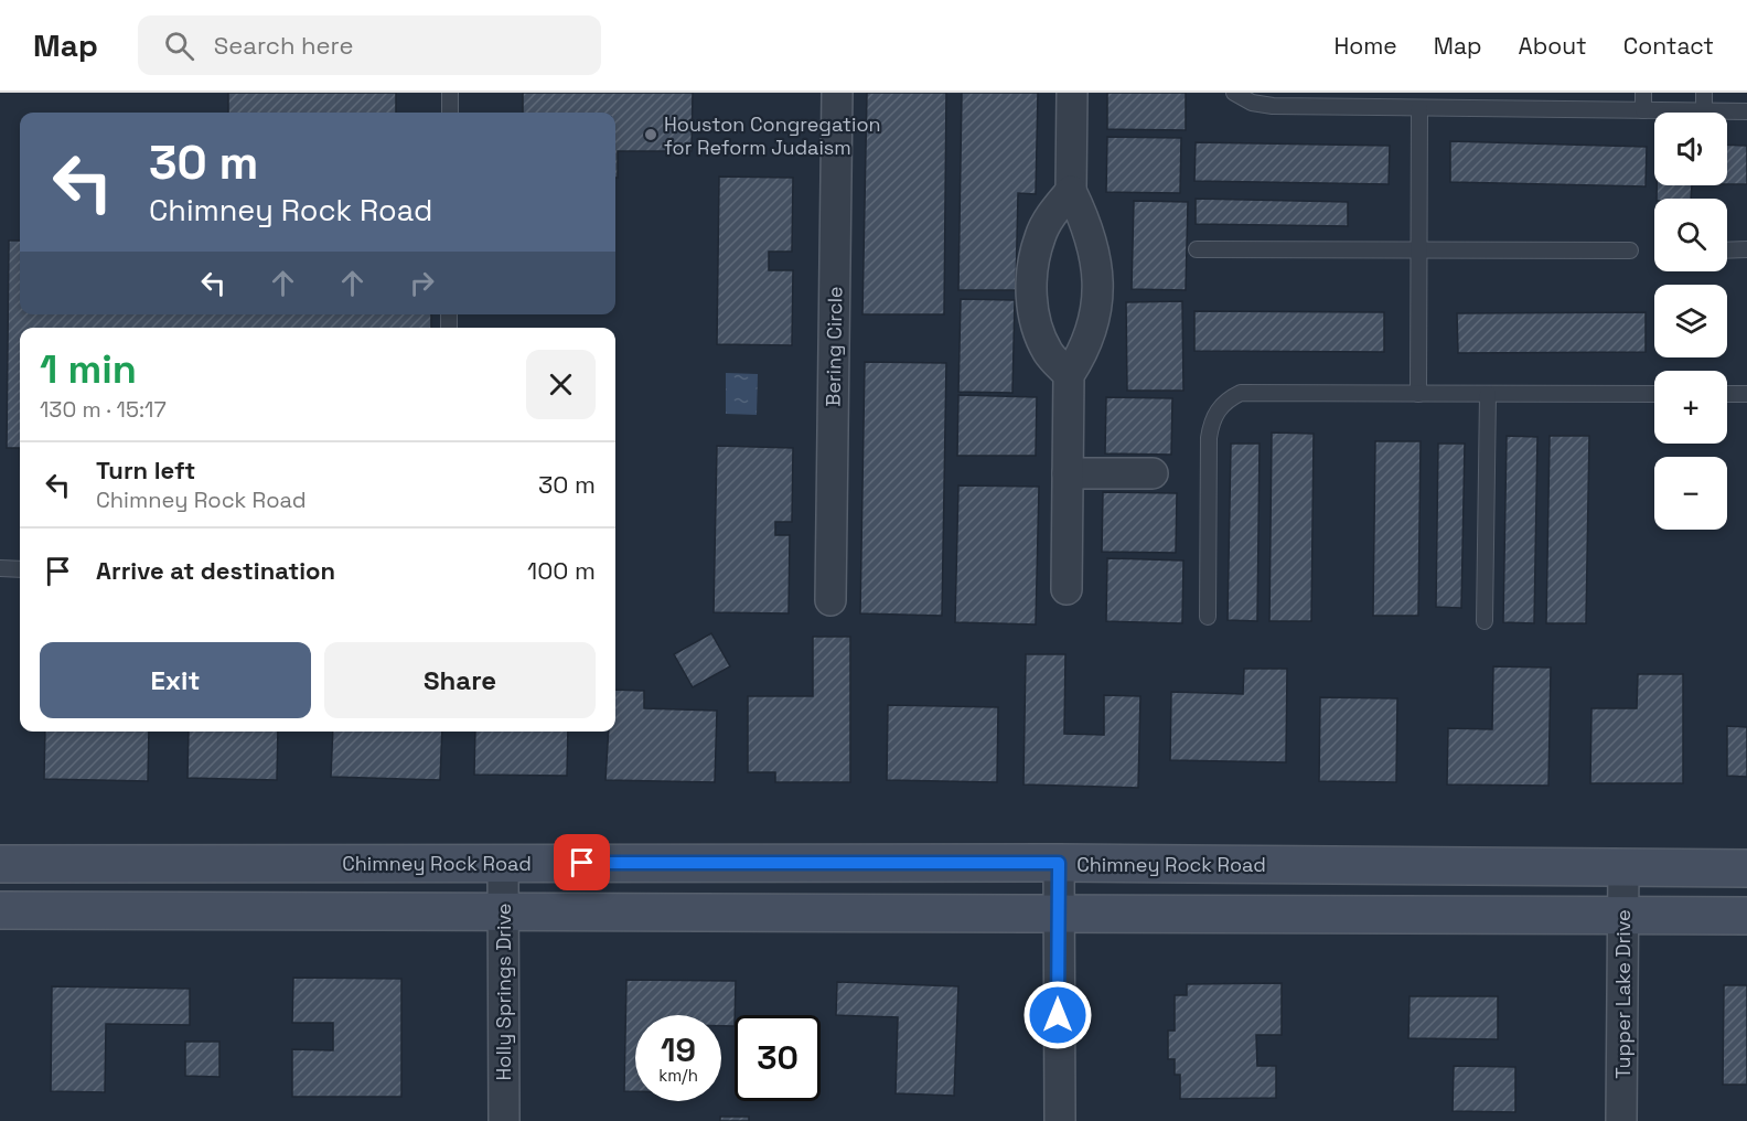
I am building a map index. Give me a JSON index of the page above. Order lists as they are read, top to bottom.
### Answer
{
  "streets": {
    "main road": ["Chimney Rock Road"],
    "street": ["Bering Circle", "Holly Springs Drive", "Tupper Lake Drive"]
  },
  "crossings": [
    ["Chimney Rock Road", "Holly Springs Drive"],
    ["Chimney Rock Road", "Tupper Lake Drive"]
  ],
  "places": ["Houston Congregation for Reform Judaism"],
  "page": {
    "header": "Map",
    "search": "Search here",
    "nav": [
      "Home",
      "Map",
      "About",
      "Contact"
    ],
    "map_buttons": ["+", "−"],
    "turn": ["30 m", "Chimney Rock Road"],
    "heading": ["1 min", "130 m · 15:17"],
    "list": [
      {
        "name": "Turn left",
        "note": "Chimney Rock Road",
        "value": "30 m"
      },
      {
        "name": "Arrive at destination",
        "value": "100 m"
      }
    ],
    "buttons": ["Exit", "Share"],
    "speed": "19 km/h",
    "limit": "30"
  }
}
